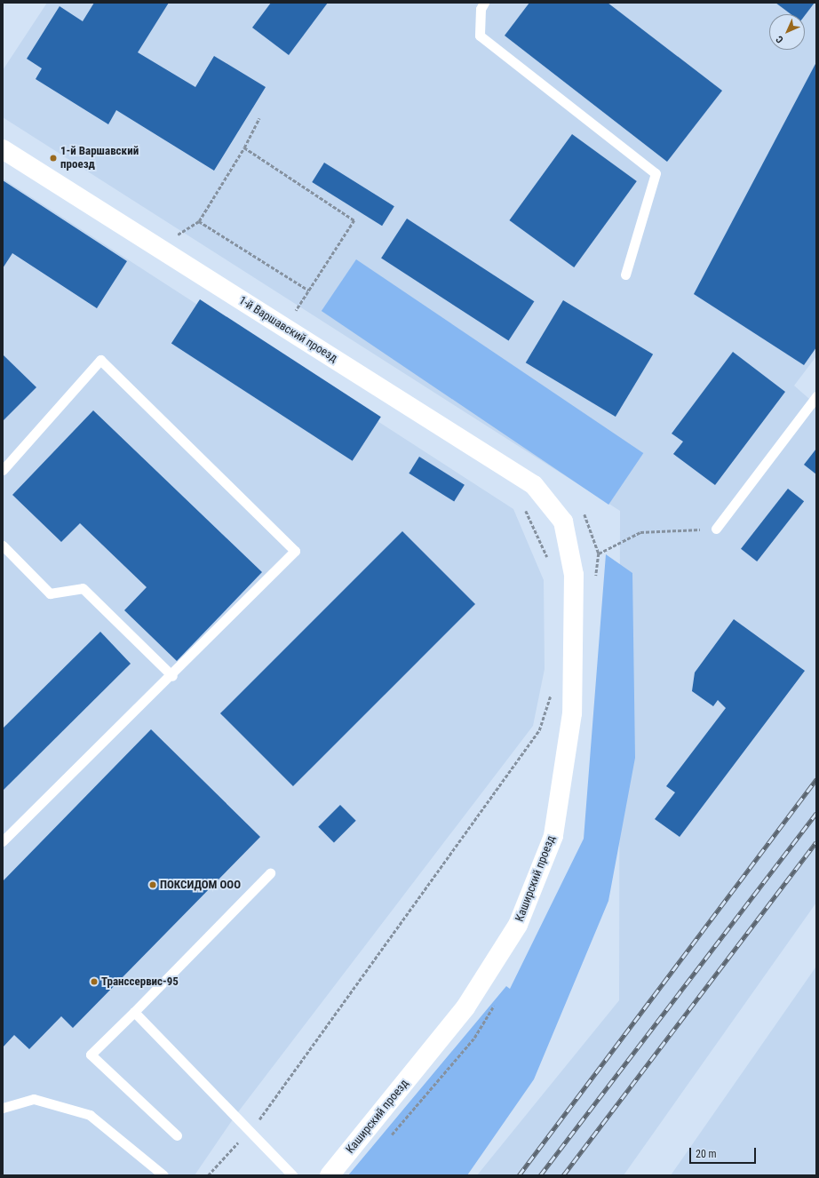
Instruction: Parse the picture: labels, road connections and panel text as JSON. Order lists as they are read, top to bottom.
{
  "streets": {
    "street": ["1-й Варшавский проезд", "Каширский проезд"]
  },
  "crossings": [
    ["1-й Варшавский проезд", "Каширский проезд"]
  ],
  "places": ["1-й Варшавский проезд", "ПОКСИДОМ ООО", "Транссервис-95"],
  "scale_bar": "20 m",
  "north": "bottom left"
}
